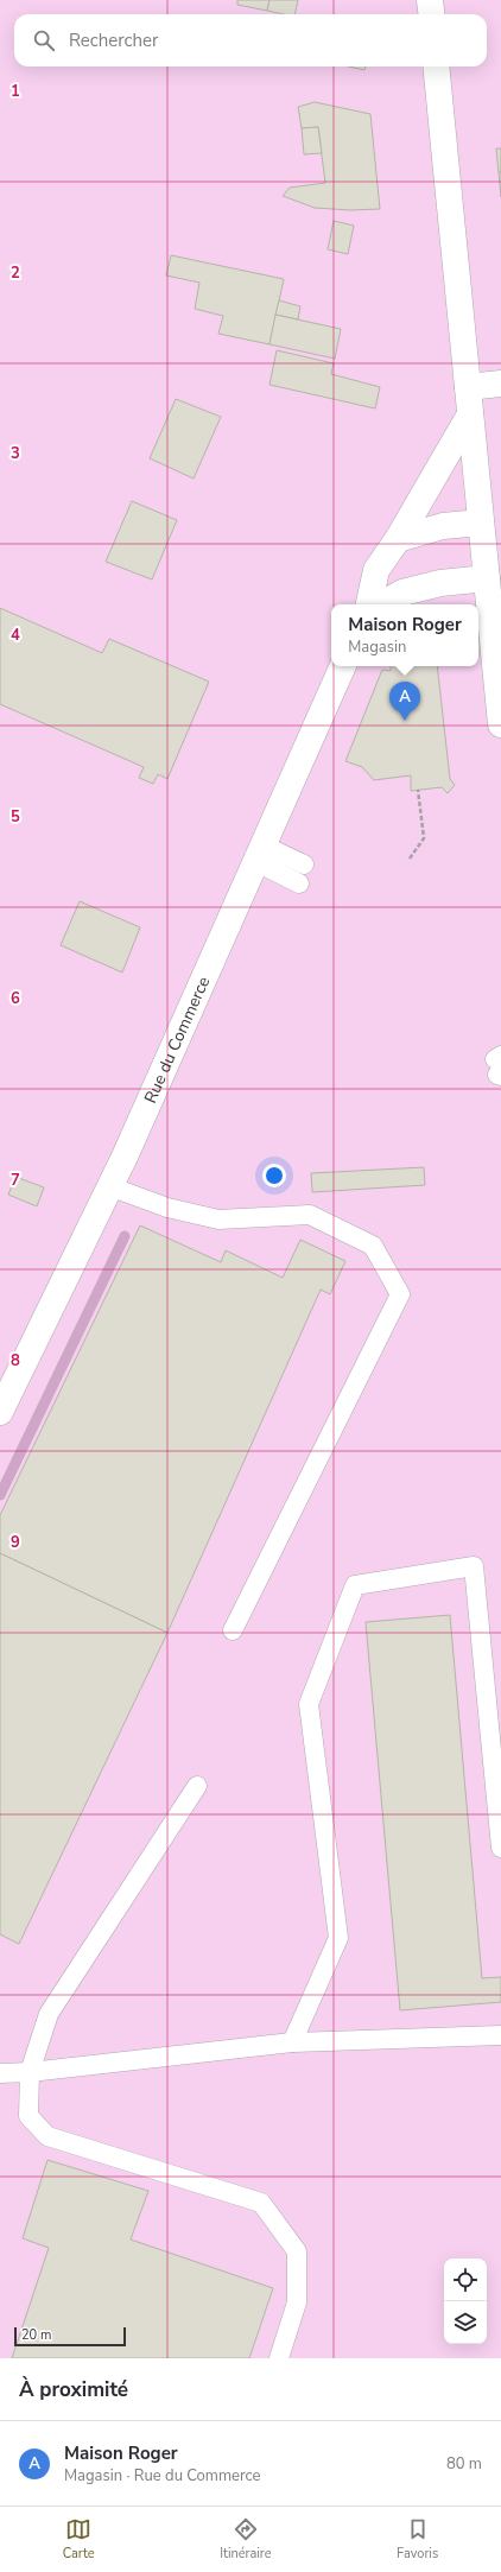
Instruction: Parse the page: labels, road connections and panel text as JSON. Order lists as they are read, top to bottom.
{
  "streets": {
    "street": ["Rue du Commerce"]
  },
  "scale_bar": "20 m",
  "page": {
    "search": "Rechercher",
    "popup": ["Maison Roger", "Magasin"],
    "pins": "A",
    "scale": "20 m",
    "heading": "À proximité",
    "list": [
      {
        "mark": "A",
        "name": "Maison Roger",
        "note": "Magasin · Rue du Commerce",
        "value": "80 m"
      }
    ],
    "nav": ["Carte", "Itinéraire", "Favoris"]
  },
  "grid": {
    "rows": [
      "1",
      "2",
      "3",
      "4",
      "5",
      "6",
      "7",
      "8",
      "9"
    ]
  }
}
